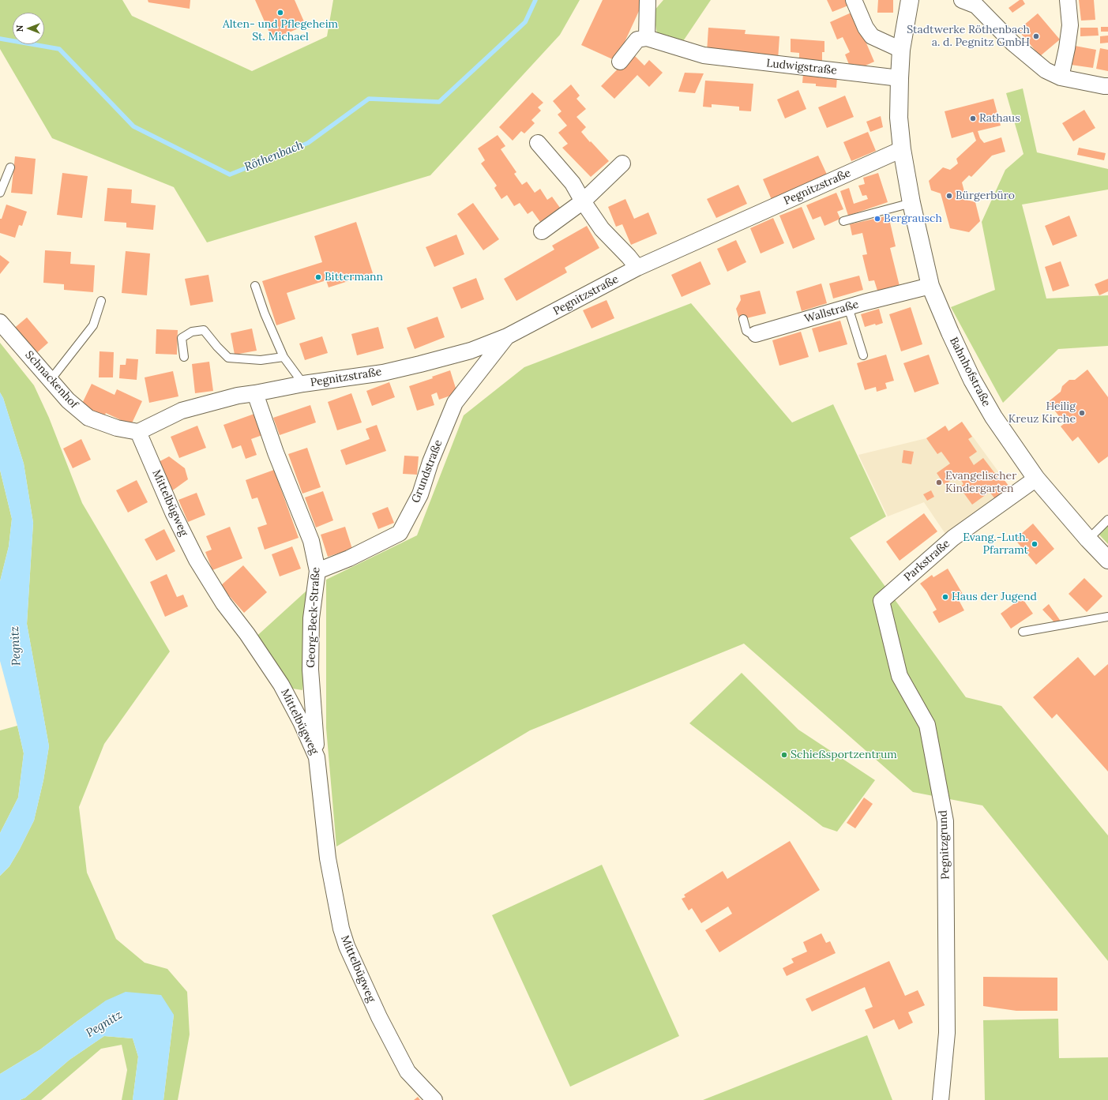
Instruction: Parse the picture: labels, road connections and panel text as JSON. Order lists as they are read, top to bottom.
{
  "streets": {
    "main road": ["Bahnhofstraße"],
    "street": [
      "Ludwigstraße",
      "Pegnitzstraße",
      "Wallstraße",
      "Schnackenhof",
      "Grundstraße",
      "Mittelbügweg",
      "Parkstraße",
      "Georg-Beck-Straße",
      "Pegnitzgrund"
    ]
  },
  "crossings": [
    ["Ludwigstraße", "Bahnhofstraße"],
    ["Pegnitzstraße", "Bahnhofstraße"],
    ["Pegnitzstraße", "Grundstraße"],
    ["Pegnitzstraße", "Georg-Beck-Straße"],
    ["Wallstraße", "Bahnhofstraße"],
    ["Bahnhofstraße", "Parkstraße"],
    ["Schnackenhof", "Mittelbügweg"],
    ["Grundstraße", "Georg-Beck-Straße"],
    ["Mittelbügweg", "Georg-Beck-Straße"],
    ["Parkstraße", "Pegnitzgrund"]
  ],
  "water": ["Röthenbach", "Pegnitz"],
  "places": [
    "Alten- und Pflegeheim St. Michael",
    "Stadtwerke Röthenbach a. d. Pegnitz GmbH",
    "Rathaus",
    "Bürgerbüro",
    "Bergrausch",
    "Bittermann",
    "Heilig Kreuz Kirche",
    "Evangelischer Kindergarten",
    "Evang.-Luth. Pfarramt",
    "Haus der Jugend",
    "Schießsportzentrum"
  ],
  "north": "left"
}
